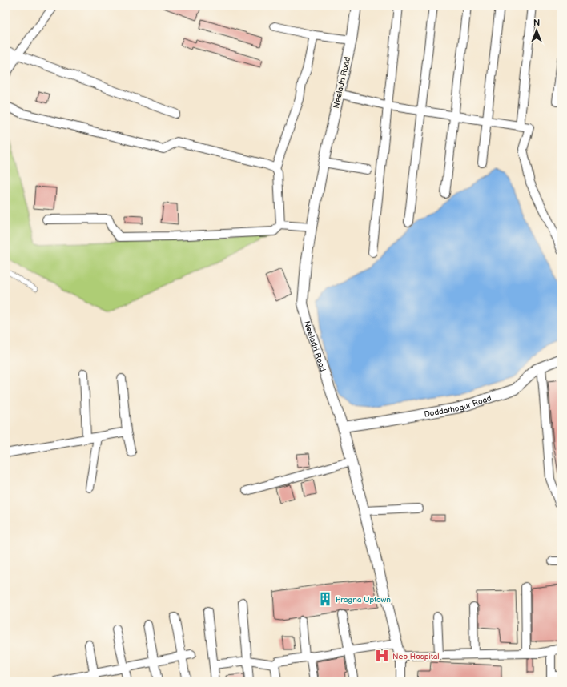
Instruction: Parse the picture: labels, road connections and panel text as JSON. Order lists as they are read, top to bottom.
{
  "streets": {
    "street": ["Neeladri Road", "Doddathogur Road"]
  },
  "crossings": [
    ["Neeladri Road", "Doddathogur Road"]
  ],
  "places": {
    "building": ["Pragna Uptown"],
    "hospital": ["Neo Hospital"]
  },
  "north": "top"
}
